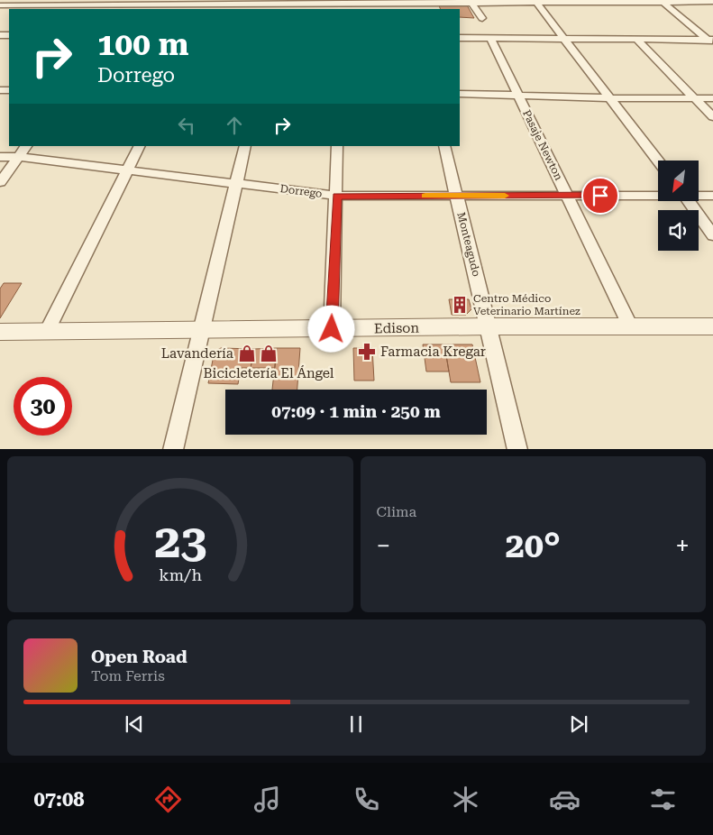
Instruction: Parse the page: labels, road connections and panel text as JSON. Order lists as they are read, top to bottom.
{
  "streets": {
    "street": [
      "Pasaje Newton",
      "Dorrego",
      "Monteagudo",
      "Edison"
    ]
  },
  "crossings": [
    ["Pasaje Newton", "Dorrego"],
    ["Pasaje Newton", "Edison"],
    ["Dorrego", "Monteagudo"],
    ["Monteagudo", "Edison"]
  ],
  "places": {
    "building": ["Centro Médico Veterinario Martínez"],
    "pharmacy": ["Farmacia Kregar"],
    "shop": ["Lavandería", "Bicicletería El Ángel"]
  },
  "north": "bottom left",
  "page": {
    "turn": ["100 m", "Dorrego"],
    "limit": "30",
    "trip": "07:09 · 1 min · 250 m",
    "tile": "Clima",
    "heat": ["−", "20°", "+"],
    "song": ["Open Road", "Tom Ferris"],
    "tabs": "07:08",
    "gauge": ["23", "km/h"]
  }
}
